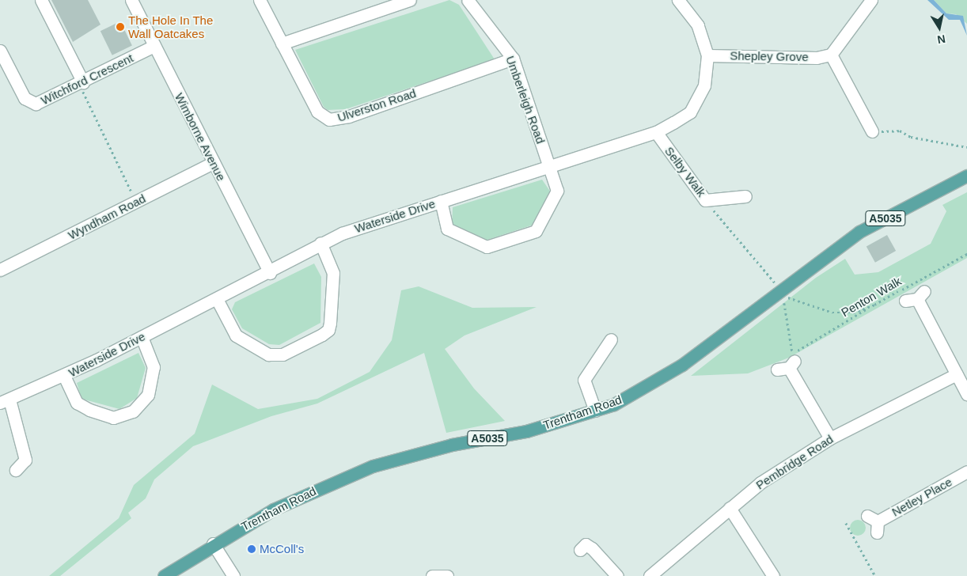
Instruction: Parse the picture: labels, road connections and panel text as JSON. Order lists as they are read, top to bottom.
{
  "streets": {
    "main road": ["A5035", "Trentham Road"],
    "street": [
      "Shepley Grove",
      "Witchford Crescent",
      "Umberleigh Road",
      "Ulverston Road",
      "Wimborne Avenue",
      "Selby Walk",
      "Waterside Drive",
      "Wyndham Road",
      "Pembridge Road",
      "Netley Place"
    ],
    "path": ["Penton Walk"]
  },
  "crossings": [
    ["Shepley Grove", "Waterside Drive"],
    ["Witchford Crescent", "Wimborne Avenue"],
    ["Umberleigh Road", "Ulverston Road"],
    ["Umberleigh Road", "Waterside Drive"],
    ["Wimborne Avenue", "Waterside Drive"],
    ["Wimborne Avenue", "Wyndham Road"],
    ["Selby Walk", "Waterside Drive"]
  ],
  "places": ["The Hole In The Wall Oatcakes", "McColl's"],
  "north": "bottom"
}
